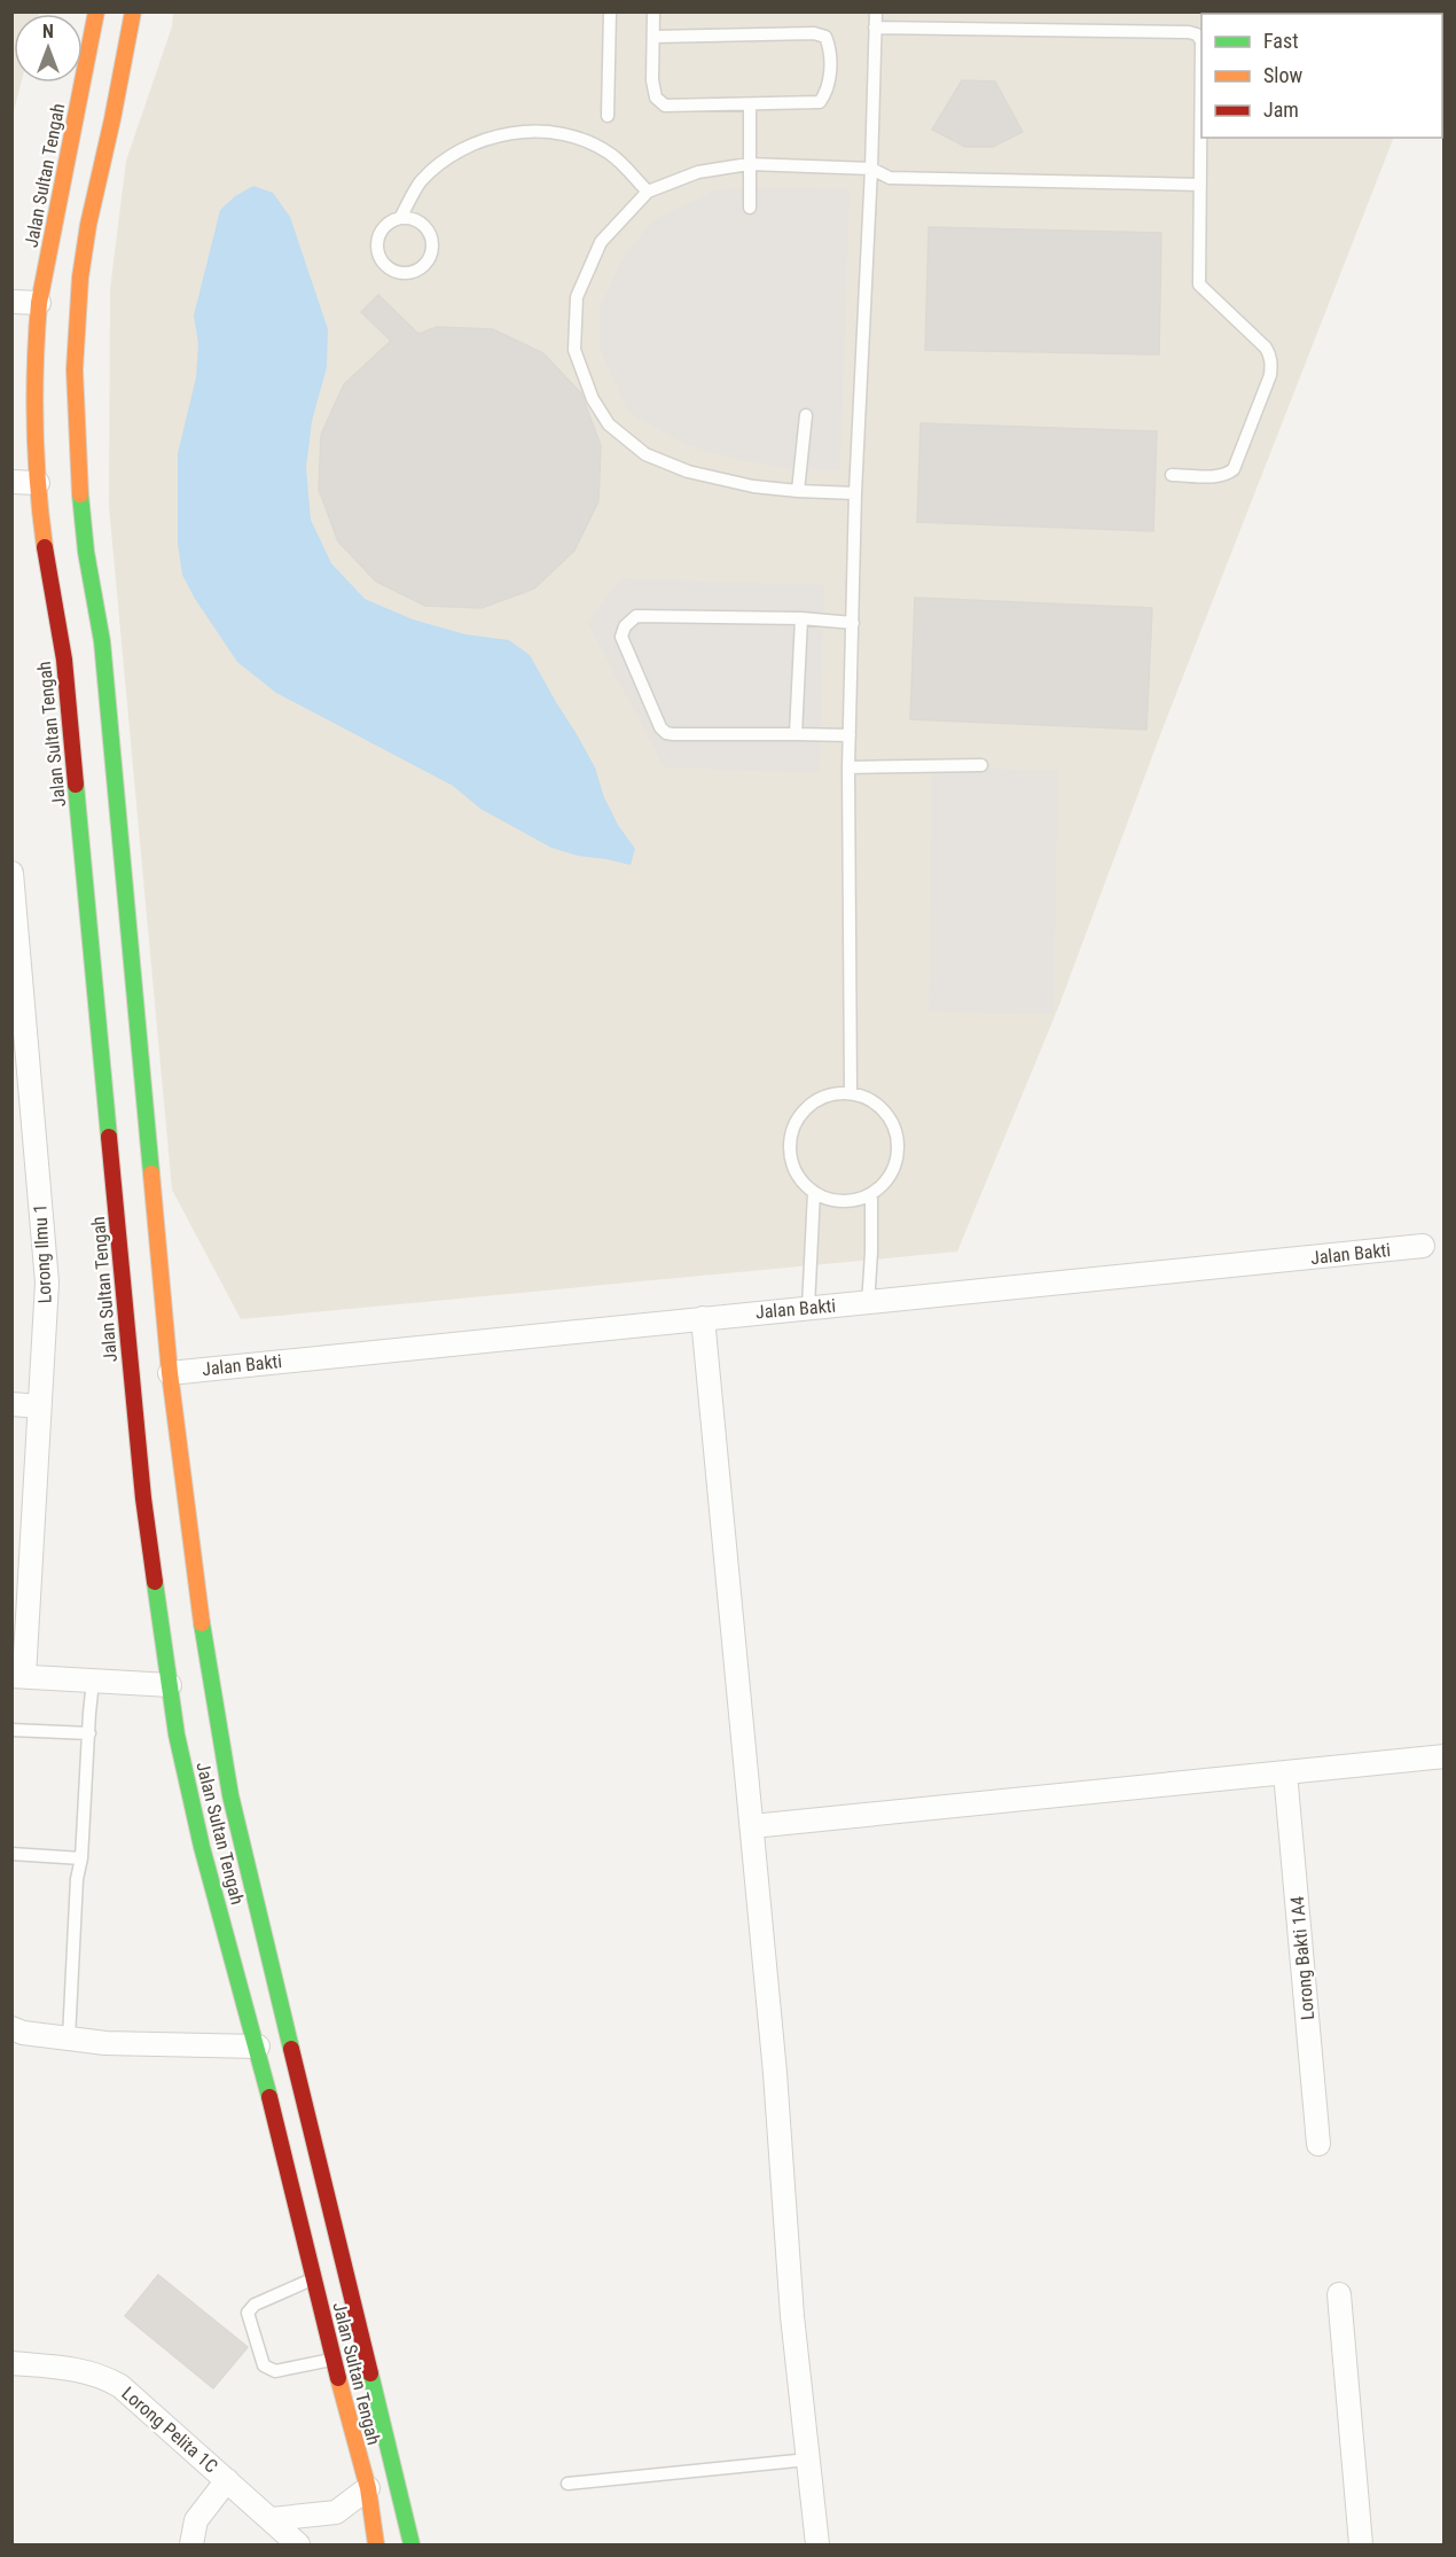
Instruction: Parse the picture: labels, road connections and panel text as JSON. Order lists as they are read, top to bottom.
{
  "streets": {
    "main road": ["Jalan Sultan Tengah"],
    "street": [
      "Lorong Ilmu 1",
      "Jalan Bakti",
      "Lorong Bakti 1A4",
      "Lorong Pelita 1C"
    ]
  },
  "crossings": [
    ["Jalan Sultan Tengah", "Jalan Bakti"]
  ],
  "legend": ["Fast", "Slow", "Jam"],
  "north": "top"
}
